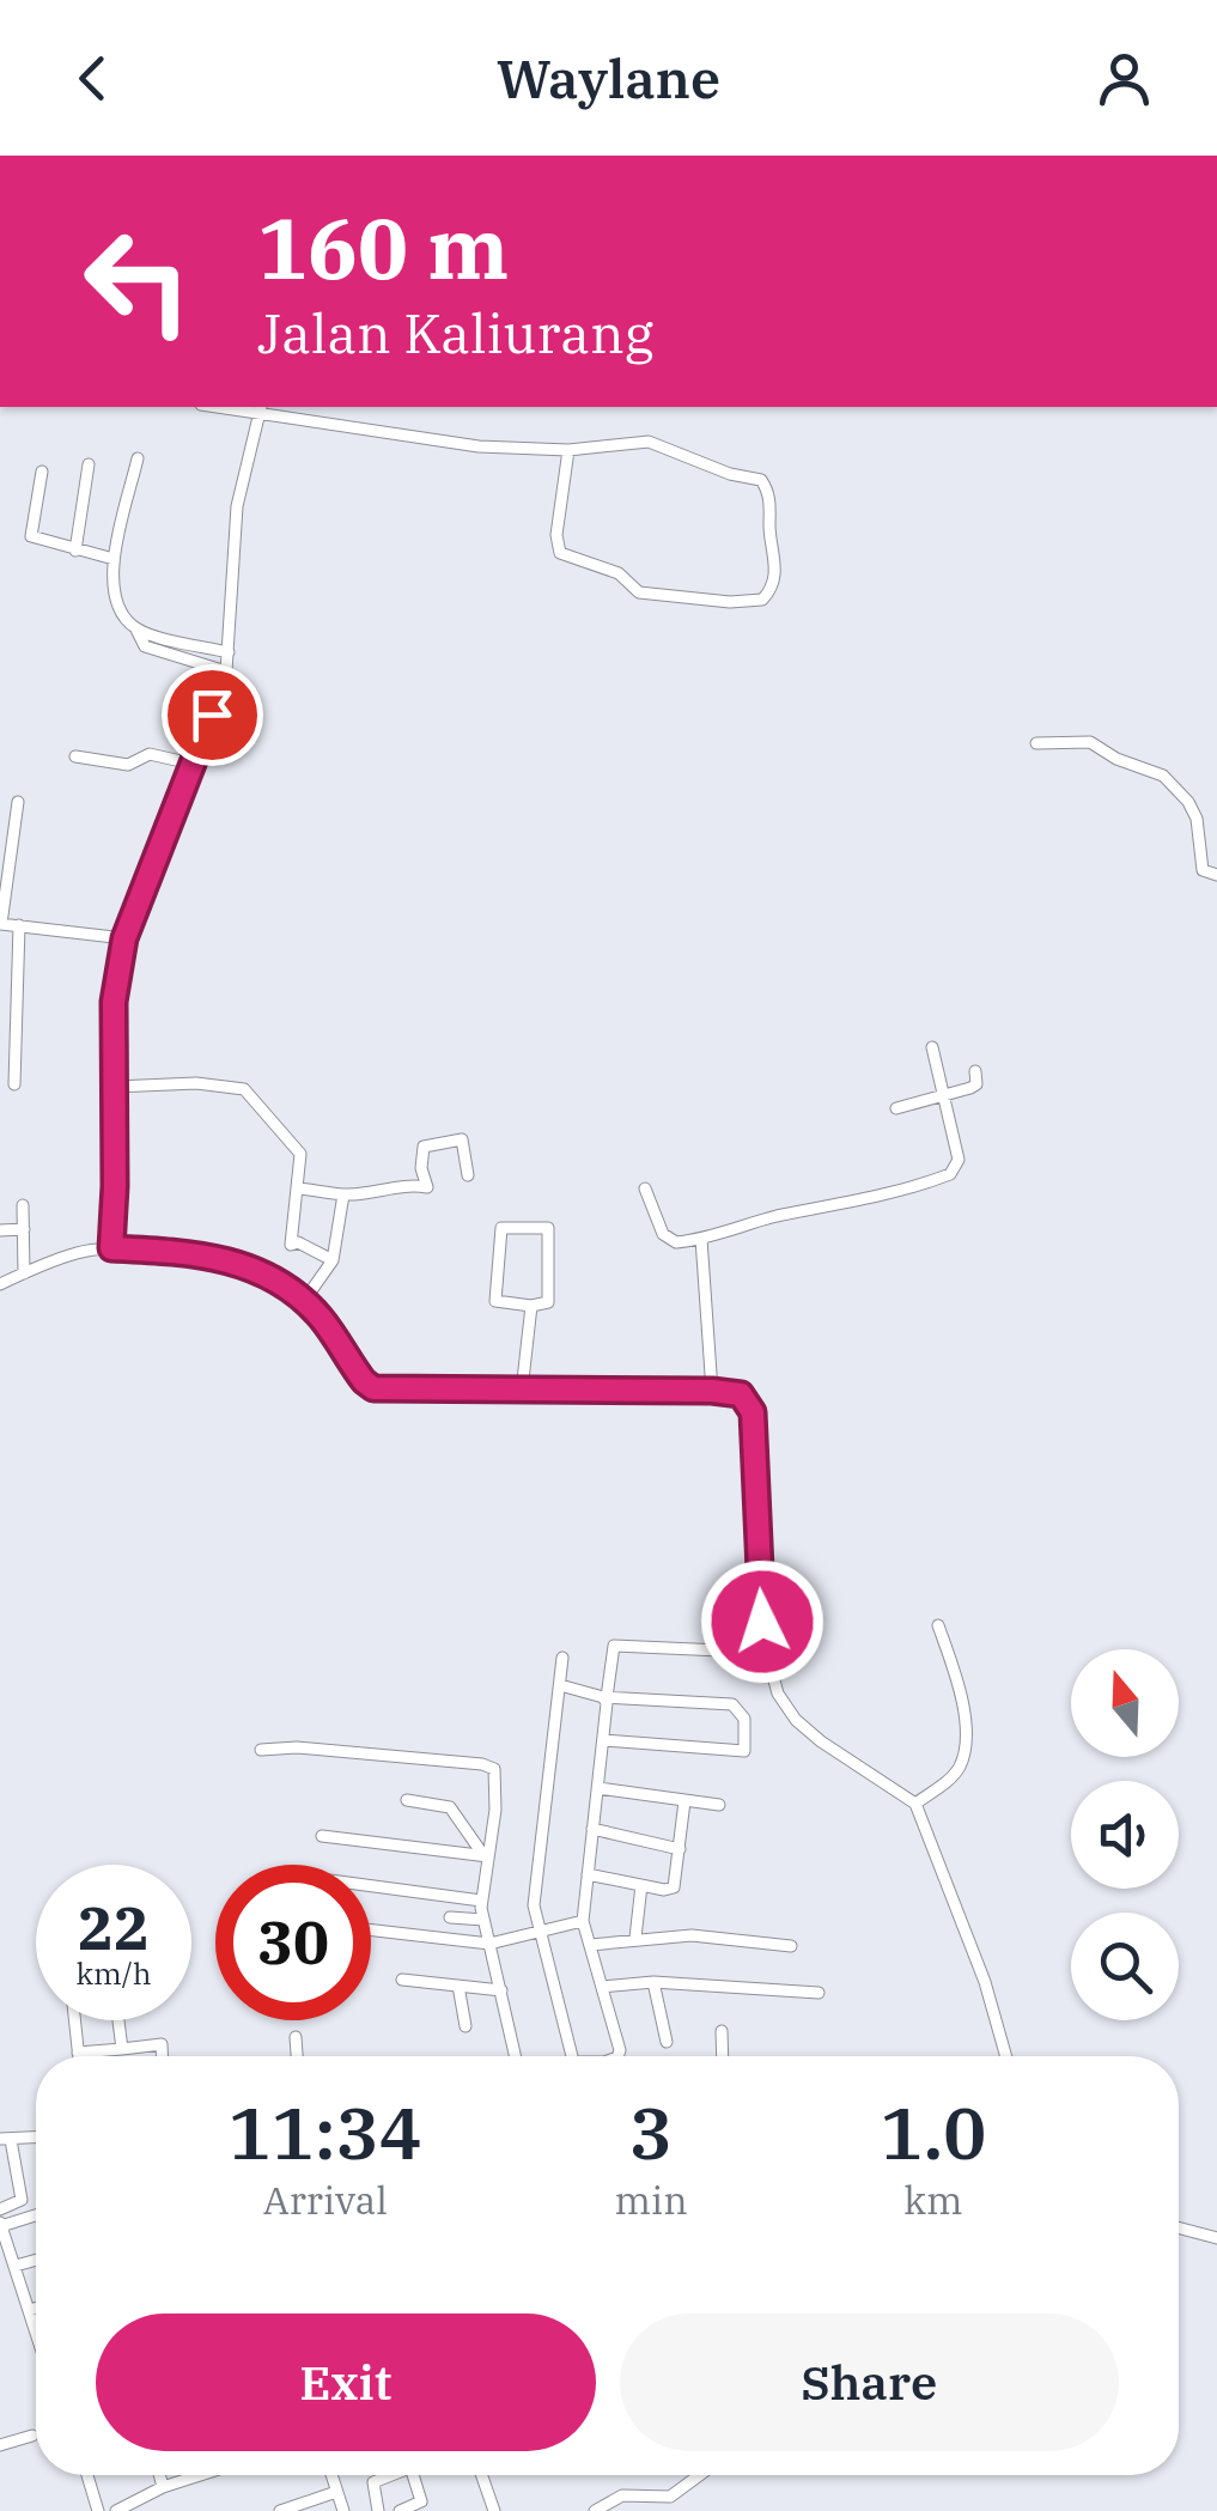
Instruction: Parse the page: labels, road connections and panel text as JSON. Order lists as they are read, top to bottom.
{
  "north": "top",
  "page": {
    "header": "Waylane",
    "turn": ["160 m", "Jalan Kaliurang"],
    "speed": "22 km/h",
    "limit": "30",
    "eta": [
      "11:34",
      "Arrival",
      "3",
      "min",
      "1.0",
      "km"
    ],
    "buttons": ["Exit", "Share"]
  }
}
